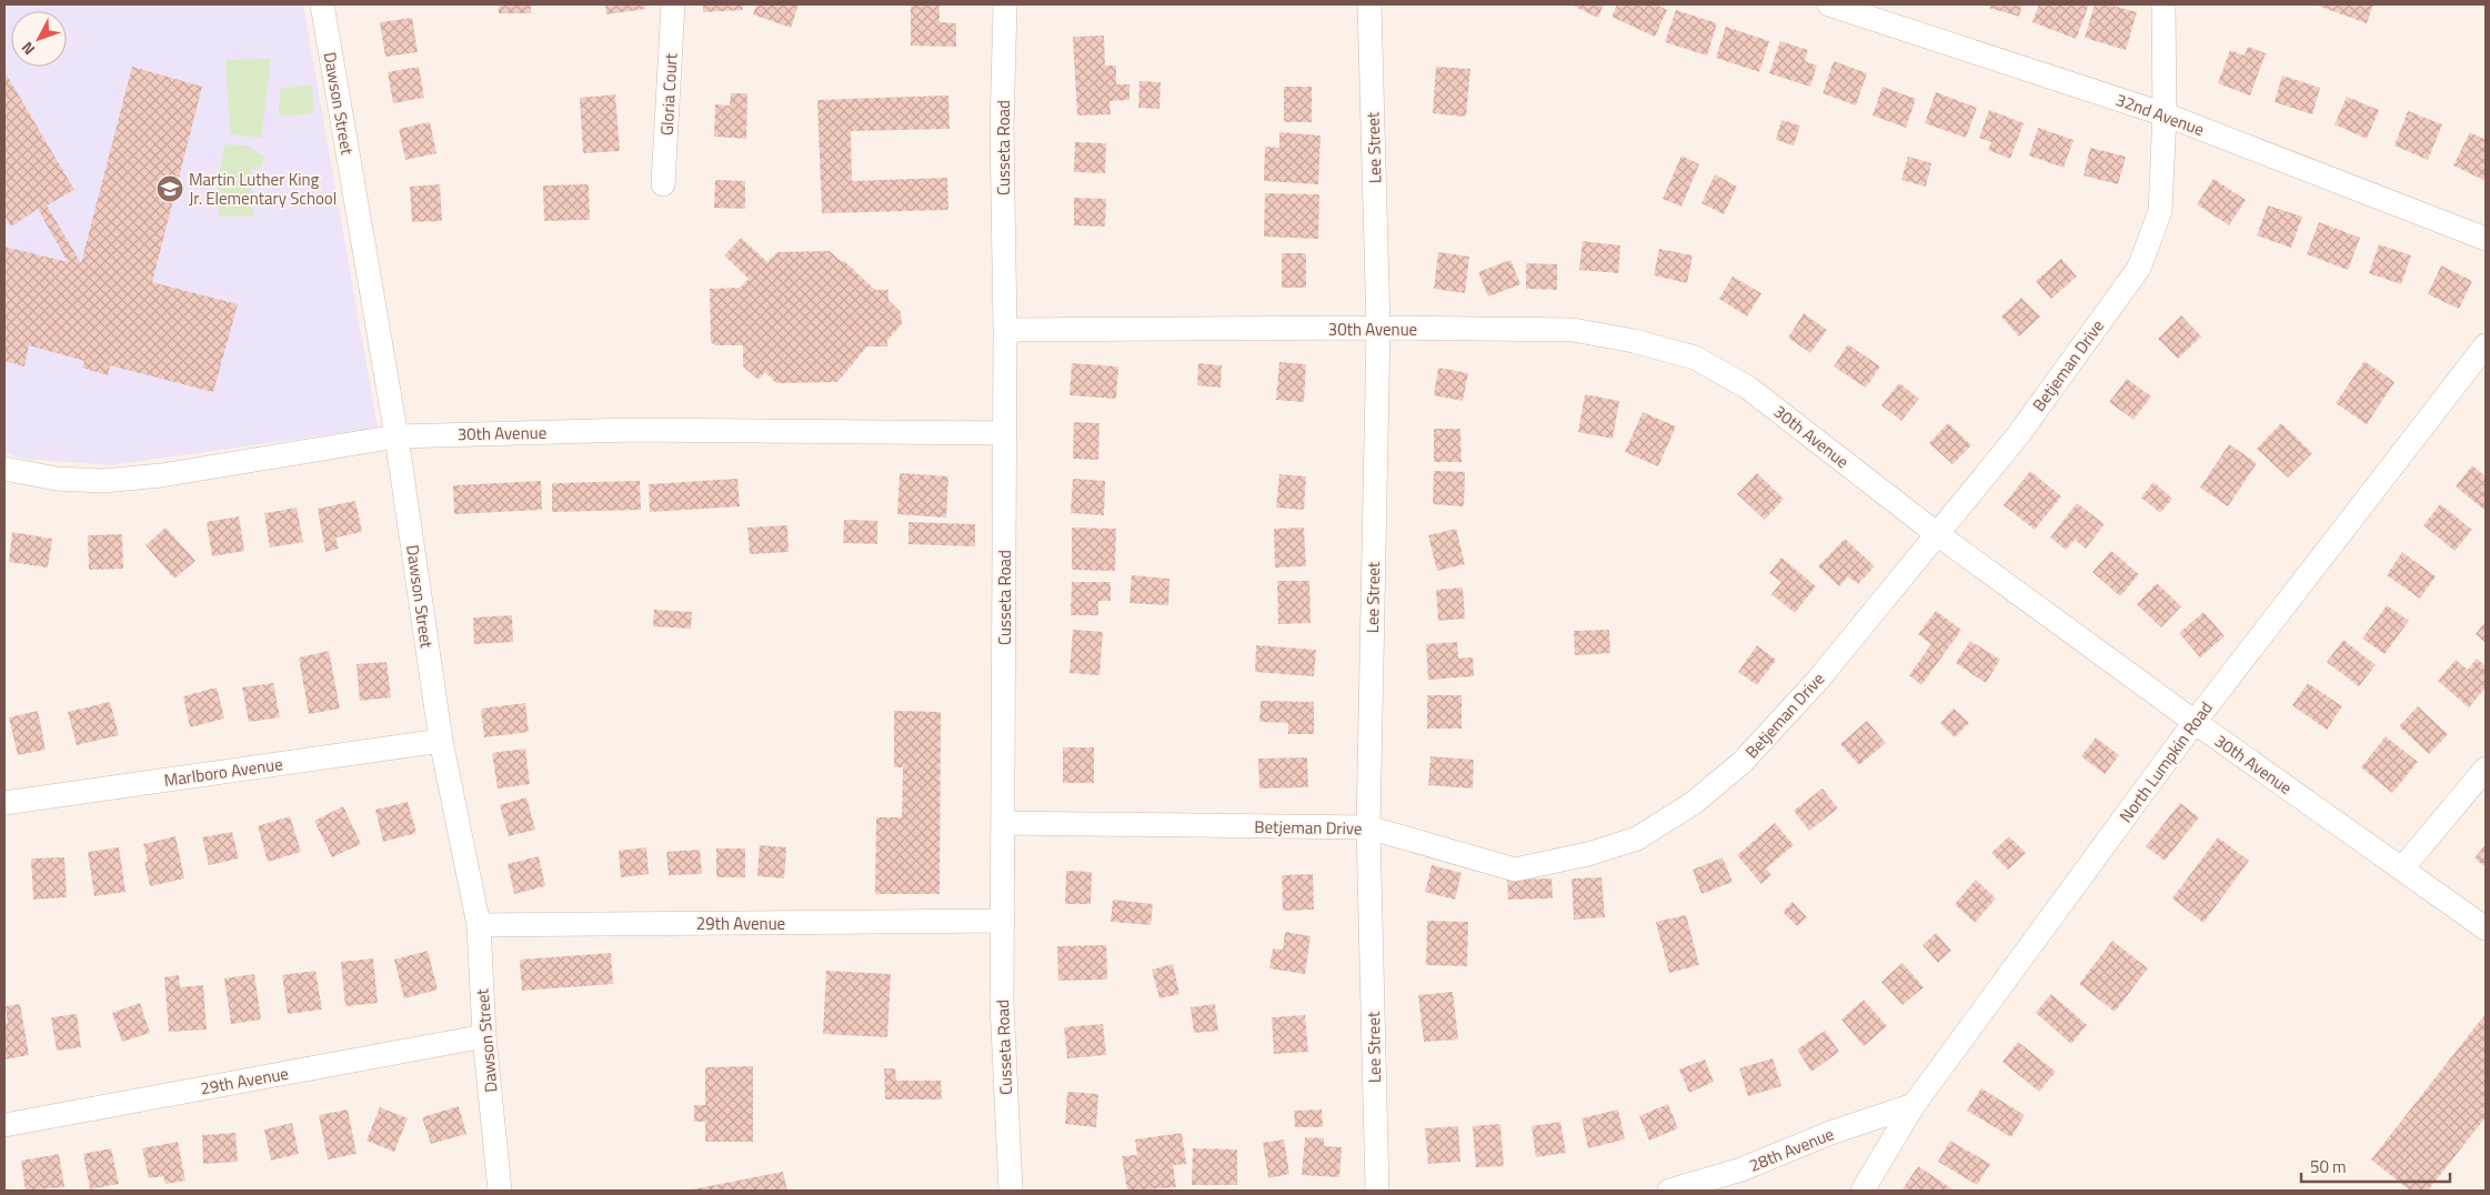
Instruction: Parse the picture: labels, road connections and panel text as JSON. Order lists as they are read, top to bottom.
{
  "streets": {
    "street": [
      "Gloria Court",
      "Dawson Street",
      "32nd Avenue",
      "Cusseta Road",
      "Lee Street",
      "30th Avenue",
      "Betjeman Drive",
      "North Lumpkin Road",
      "Marlboro Avenue",
      "29th Avenue",
      "28th Avenue"
    ]
  },
  "crossings": [
    ["Dawson Street", "30th Avenue"],
    ["Dawson Street", "Marlboro Avenue"],
    ["Dawson Street", "29th Avenue"],
    ["32nd Avenue", "Betjeman Drive"],
    ["Cusseta Road", "30th Avenue"],
    ["Cusseta Road", "Betjeman Drive"],
    ["Cusseta Road", "29th Avenue"],
    ["Lee Street", "30th Avenue"],
    ["Lee Street", "Betjeman Drive"],
    ["30th Avenue", "Betjeman Drive"],
    ["30th Avenue", "North Lumpkin Road"],
    ["North Lumpkin Road", "28th Avenue"]
  ],
  "places": {
    "school or university": ["Martin Luther King Jr. Elementary School"]
  },
  "scale_bar": "50 m",
  "north": "bottom left"
}
